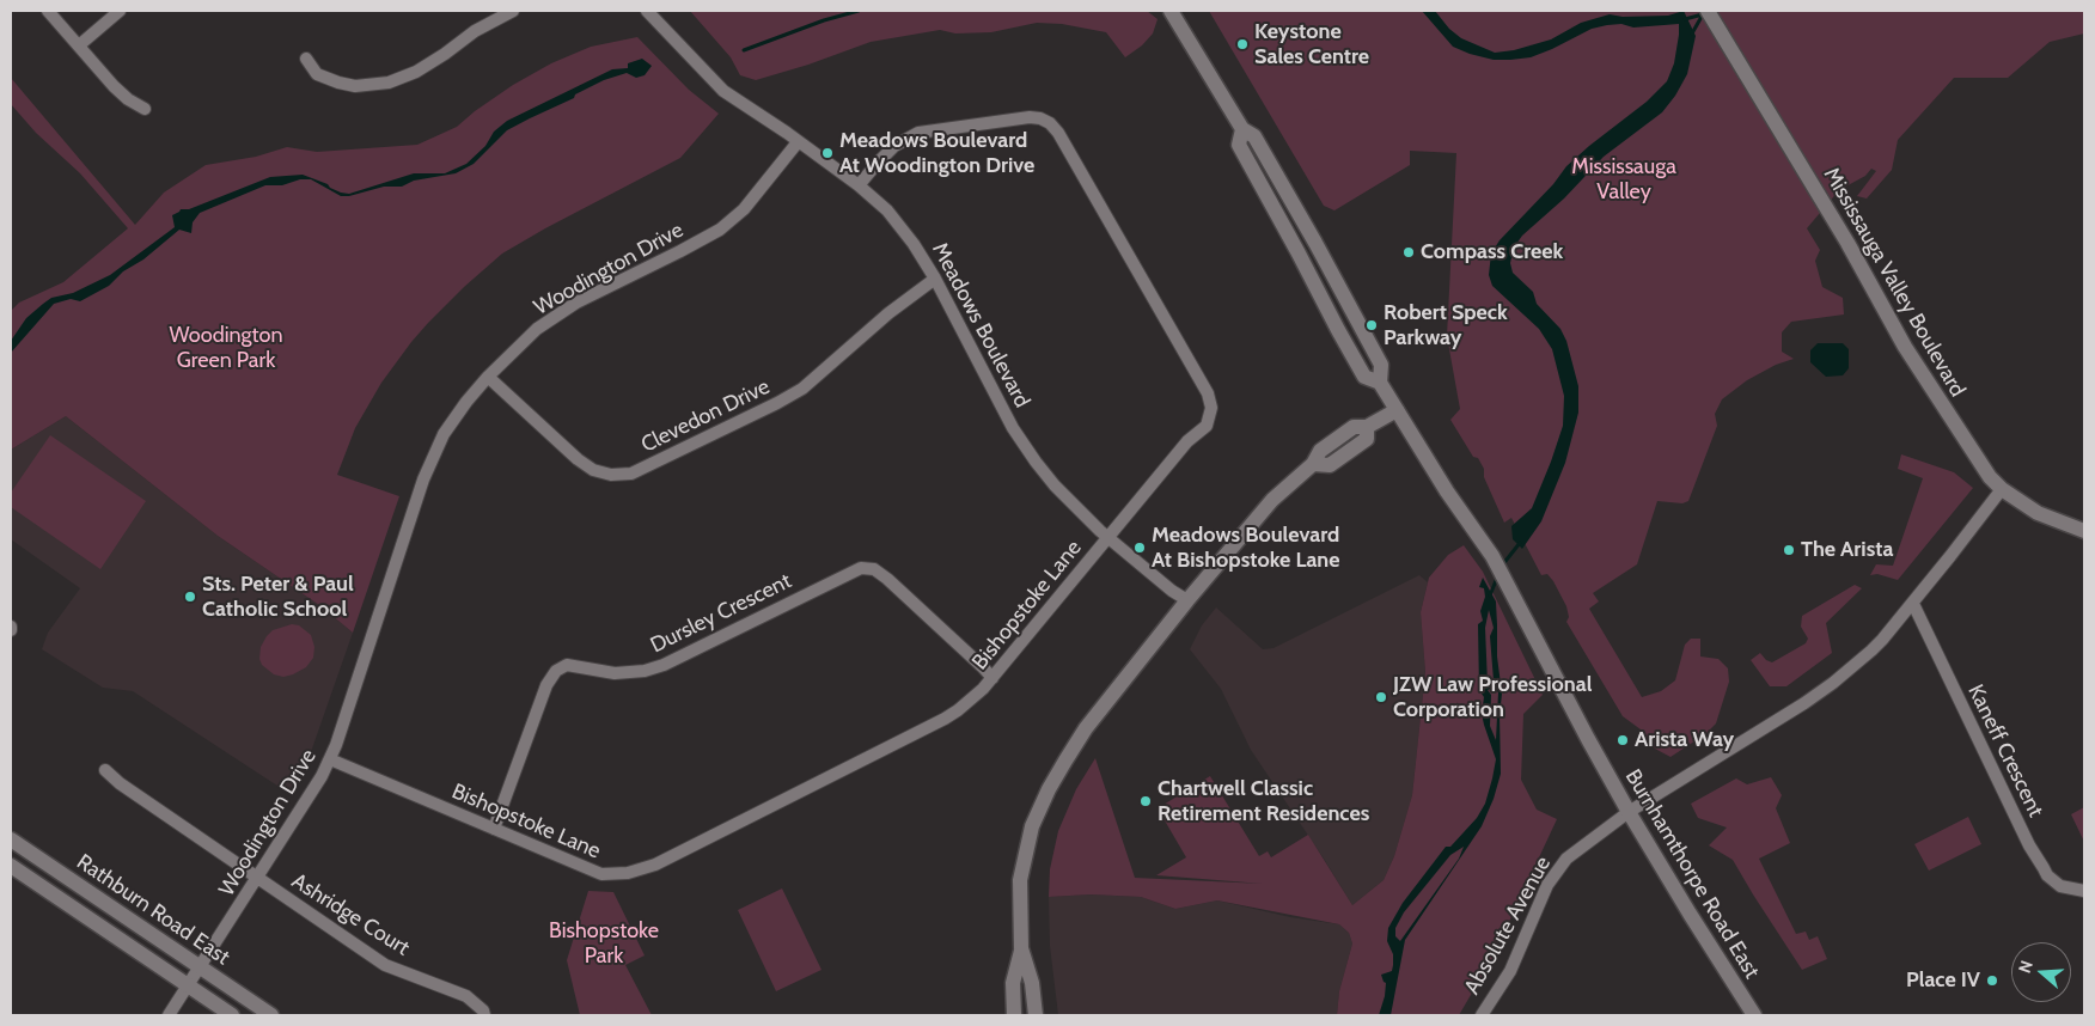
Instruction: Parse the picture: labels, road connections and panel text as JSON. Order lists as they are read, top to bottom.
{
  "streets": {
    "street": [
      "Woodington Drive",
      "Mississauga Valley Boulevard",
      "Meadows Boulevard",
      "Clevedon Drive",
      "Bishopstoke Lane",
      "Dursley Crescent",
      "Kaneff Crescent",
      "Burnhamthorpe Road East",
      "Rathburn Road East",
      "Ashridge Court",
      "Absolute Avenue"
    ]
  },
  "crossings": [
    ["Woodington Drive", "Meadows Boulevard"],
    ["Woodington Drive", "Clevedon Drive"],
    ["Woodington Drive", "Bishopstoke Lane"],
    ["Woodington Drive", "Rathburn Road East"],
    ["Woodington Drive", "Ashridge Court"],
    ["Meadows Boulevard", "Clevedon Drive"],
    ["Meadows Boulevard", "Bishopstoke Lane"],
    ["Bishopstoke Lane", "Dursley Crescent"],
    ["Burnhamthorpe Road East", "Absolute Avenue"]
  ],
  "parks": ["Mississauga Valley", "Woodington Green Park", "Bishopstoke Park"],
  "places": [
    "Keystone Sales Centre",
    "Meadows Boulevard At Woodington Drive",
    "Compass Creek",
    "Robert Speck Parkway",
    "Meadows Boulevard At Bishopstoke Lane",
    "The Arista",
    "Sts. Peter & Paul Catholic School",
    "JZW Law Professional Corporation",
    "Arista Way",
    "Chartwell Classic Retirement Residences",
    "Place IV"
  ],
  "north": "left"
}
